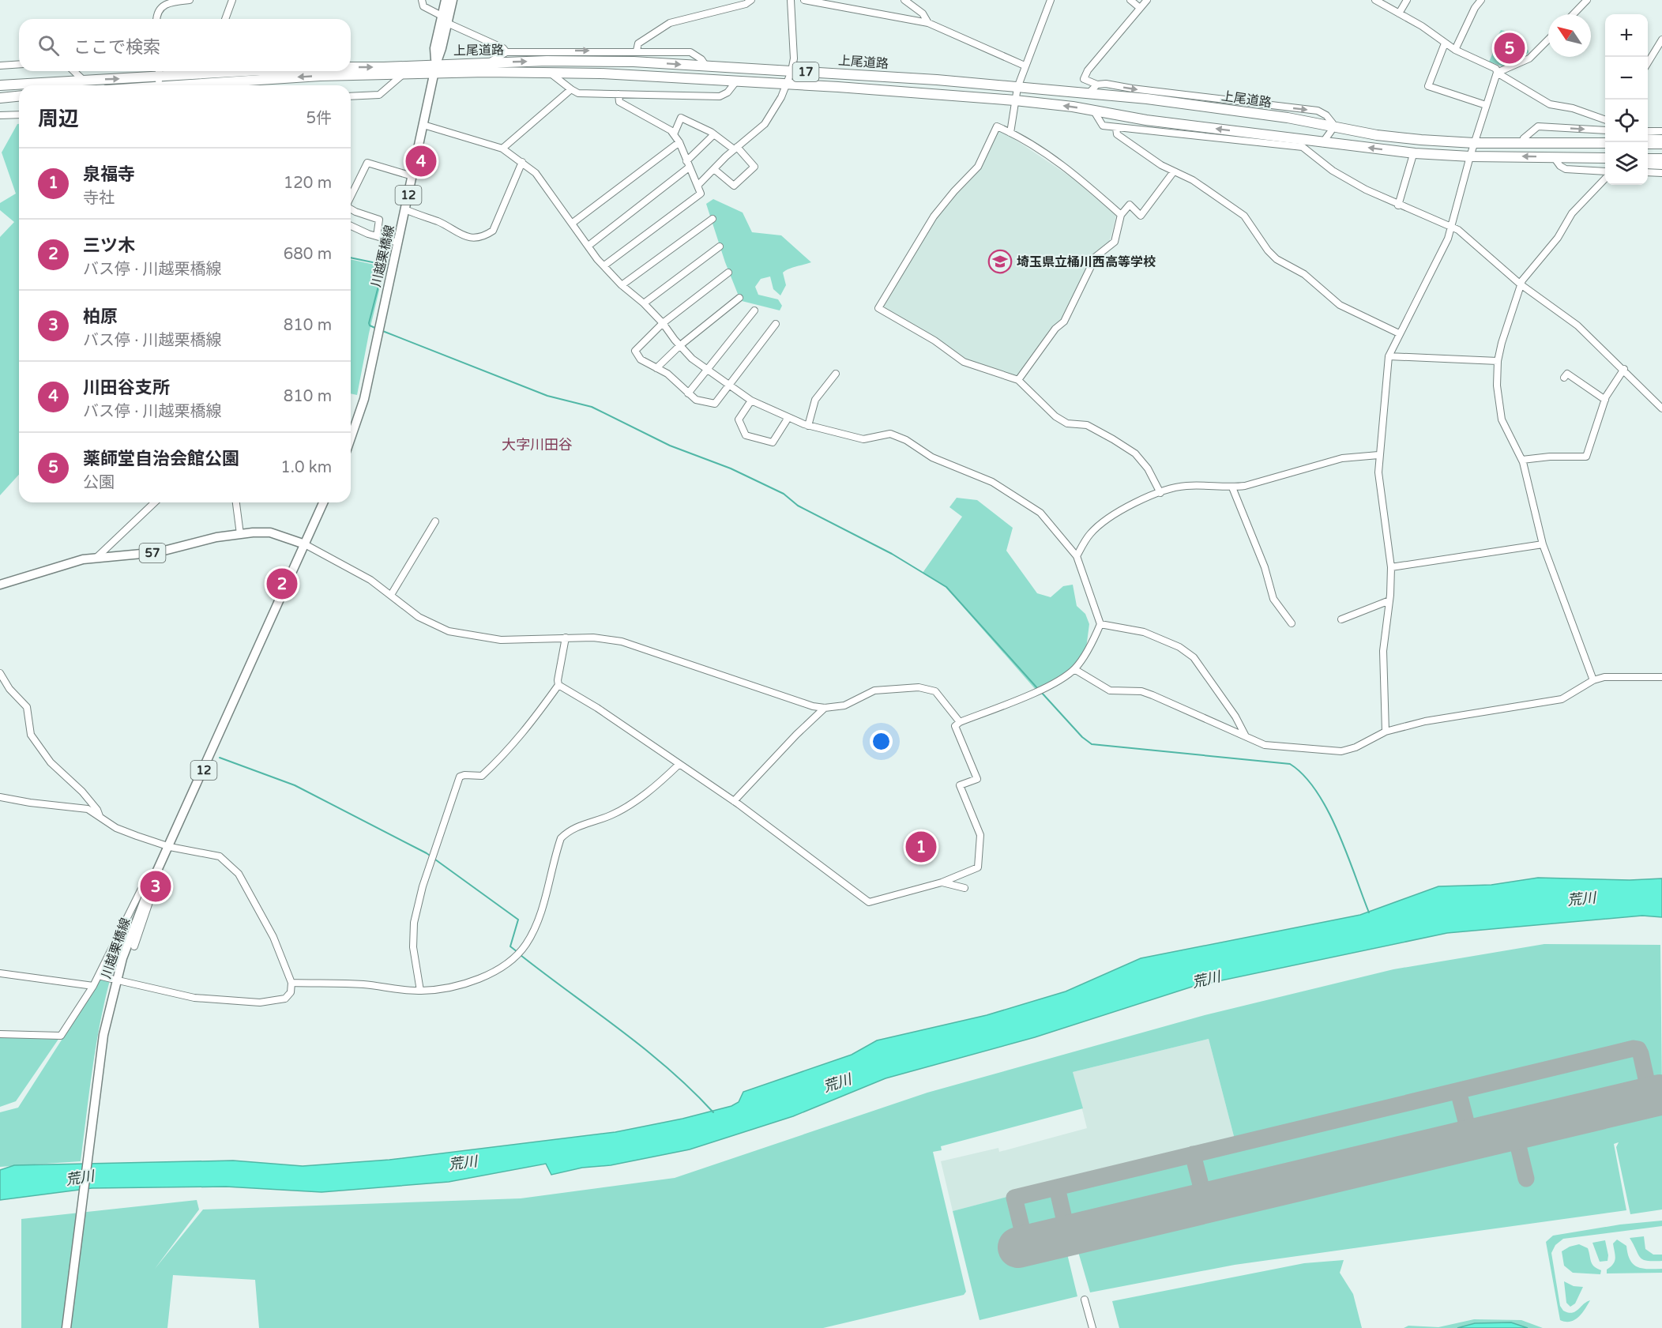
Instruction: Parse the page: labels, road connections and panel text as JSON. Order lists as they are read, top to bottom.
{
  "streets": {
    "highway": ["上尾道路", "17"],
    "main road": ["12", "川越栗橋線", "57"]
  },
  "crossings": [
    ["上尾道路", "川越栗橋線"],
    ["川越栗橋線", "57"]
  ],
  "districts": ["大字川田谷"],
  "water": ["荒川"],
  "places": {
    "school or university": ["埼玉県立桶川西高等学校"]
  },
  "north": "top left",
  "page": {
    "map_buttons": ["+", "−"],
    "search": "ここで検索",
    "pins": [
      "5",
      "4",
      "2",
      "1",
      "3"
    ],
    "heading": ["周辺", "5件"],
    "list": [
      {
        "mark": "1",
        "name": "泉福寺",
        "note": "寺社",
        "value": "120 m"
      },
      {
        "mark": "2",
        "name": "三ツ木",
        "note": "バス停 · 川越栗橋線",
        "value": "680 m"
      },
      {
        "mark": "3",
        "name": "柏原",
        "note": "バス停 · 川越栗橋線",
        "value": "810 m"
      },
      {
        "mark": "4",
        "name": "川田谷支所",
        "note": "バス停 · 川越栗橋線",
        "value": "810 m"
      },
      {
        "mark": "5",
        "name": "薬師堂自治会館公園",
        "note": "公園",
        "value": "1.0 km"
      }
    ]
  }
}
